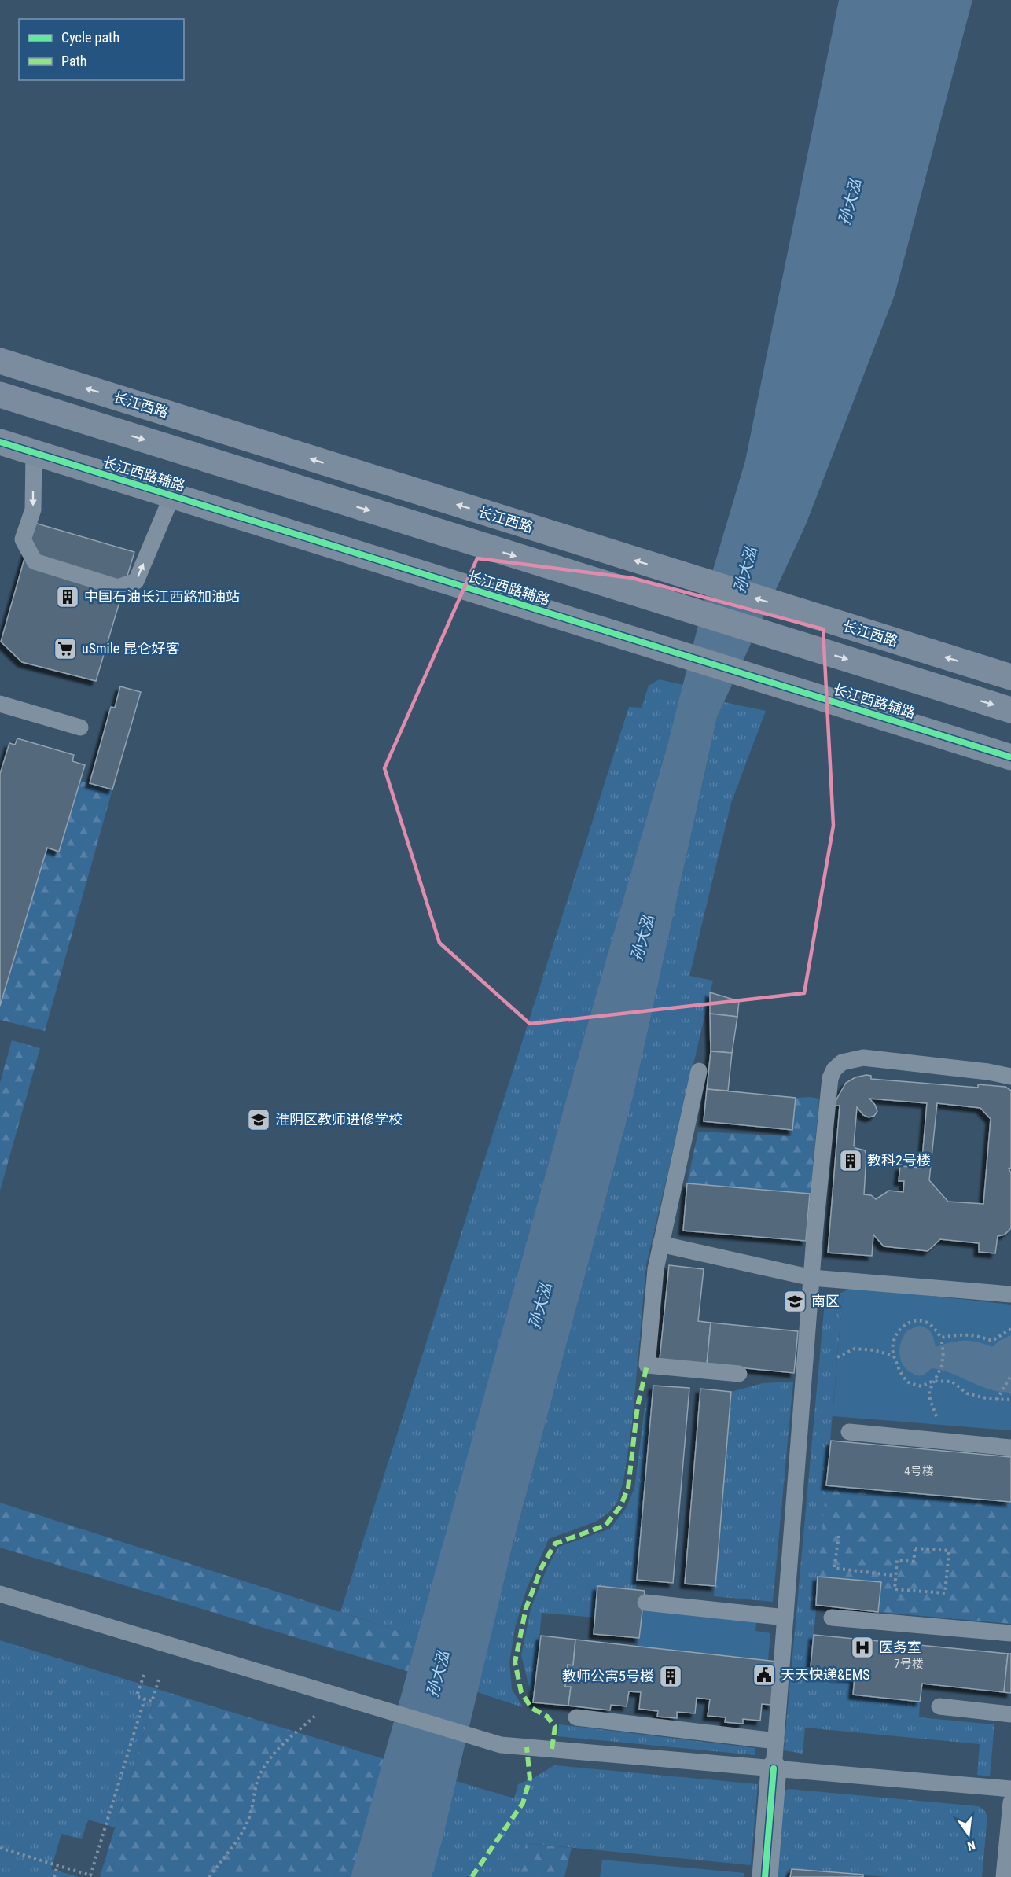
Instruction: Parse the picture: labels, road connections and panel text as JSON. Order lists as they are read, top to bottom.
{
  "streets": {
    "main road": ["长江西路", "长江西路辅路"]
  },
  "water": ["孙大泓"],
  "places": {
    "building": ["中国石油长江西路加油站", "教科2号楼", "教师公寓5号楼"],
    "supermarket": ["uSmile 昆仑好客"],
    "school or university": ["淮阴区教师进修学校", "南区"],
    "hospital": ["医务室"],
    "public building": ["天天快递&EMS"]
  },
  "house_numbers": ["4号楼", "7号楼"],
  "legend": ["Cycle path", "Path"],
  "north": "bottom"
}
